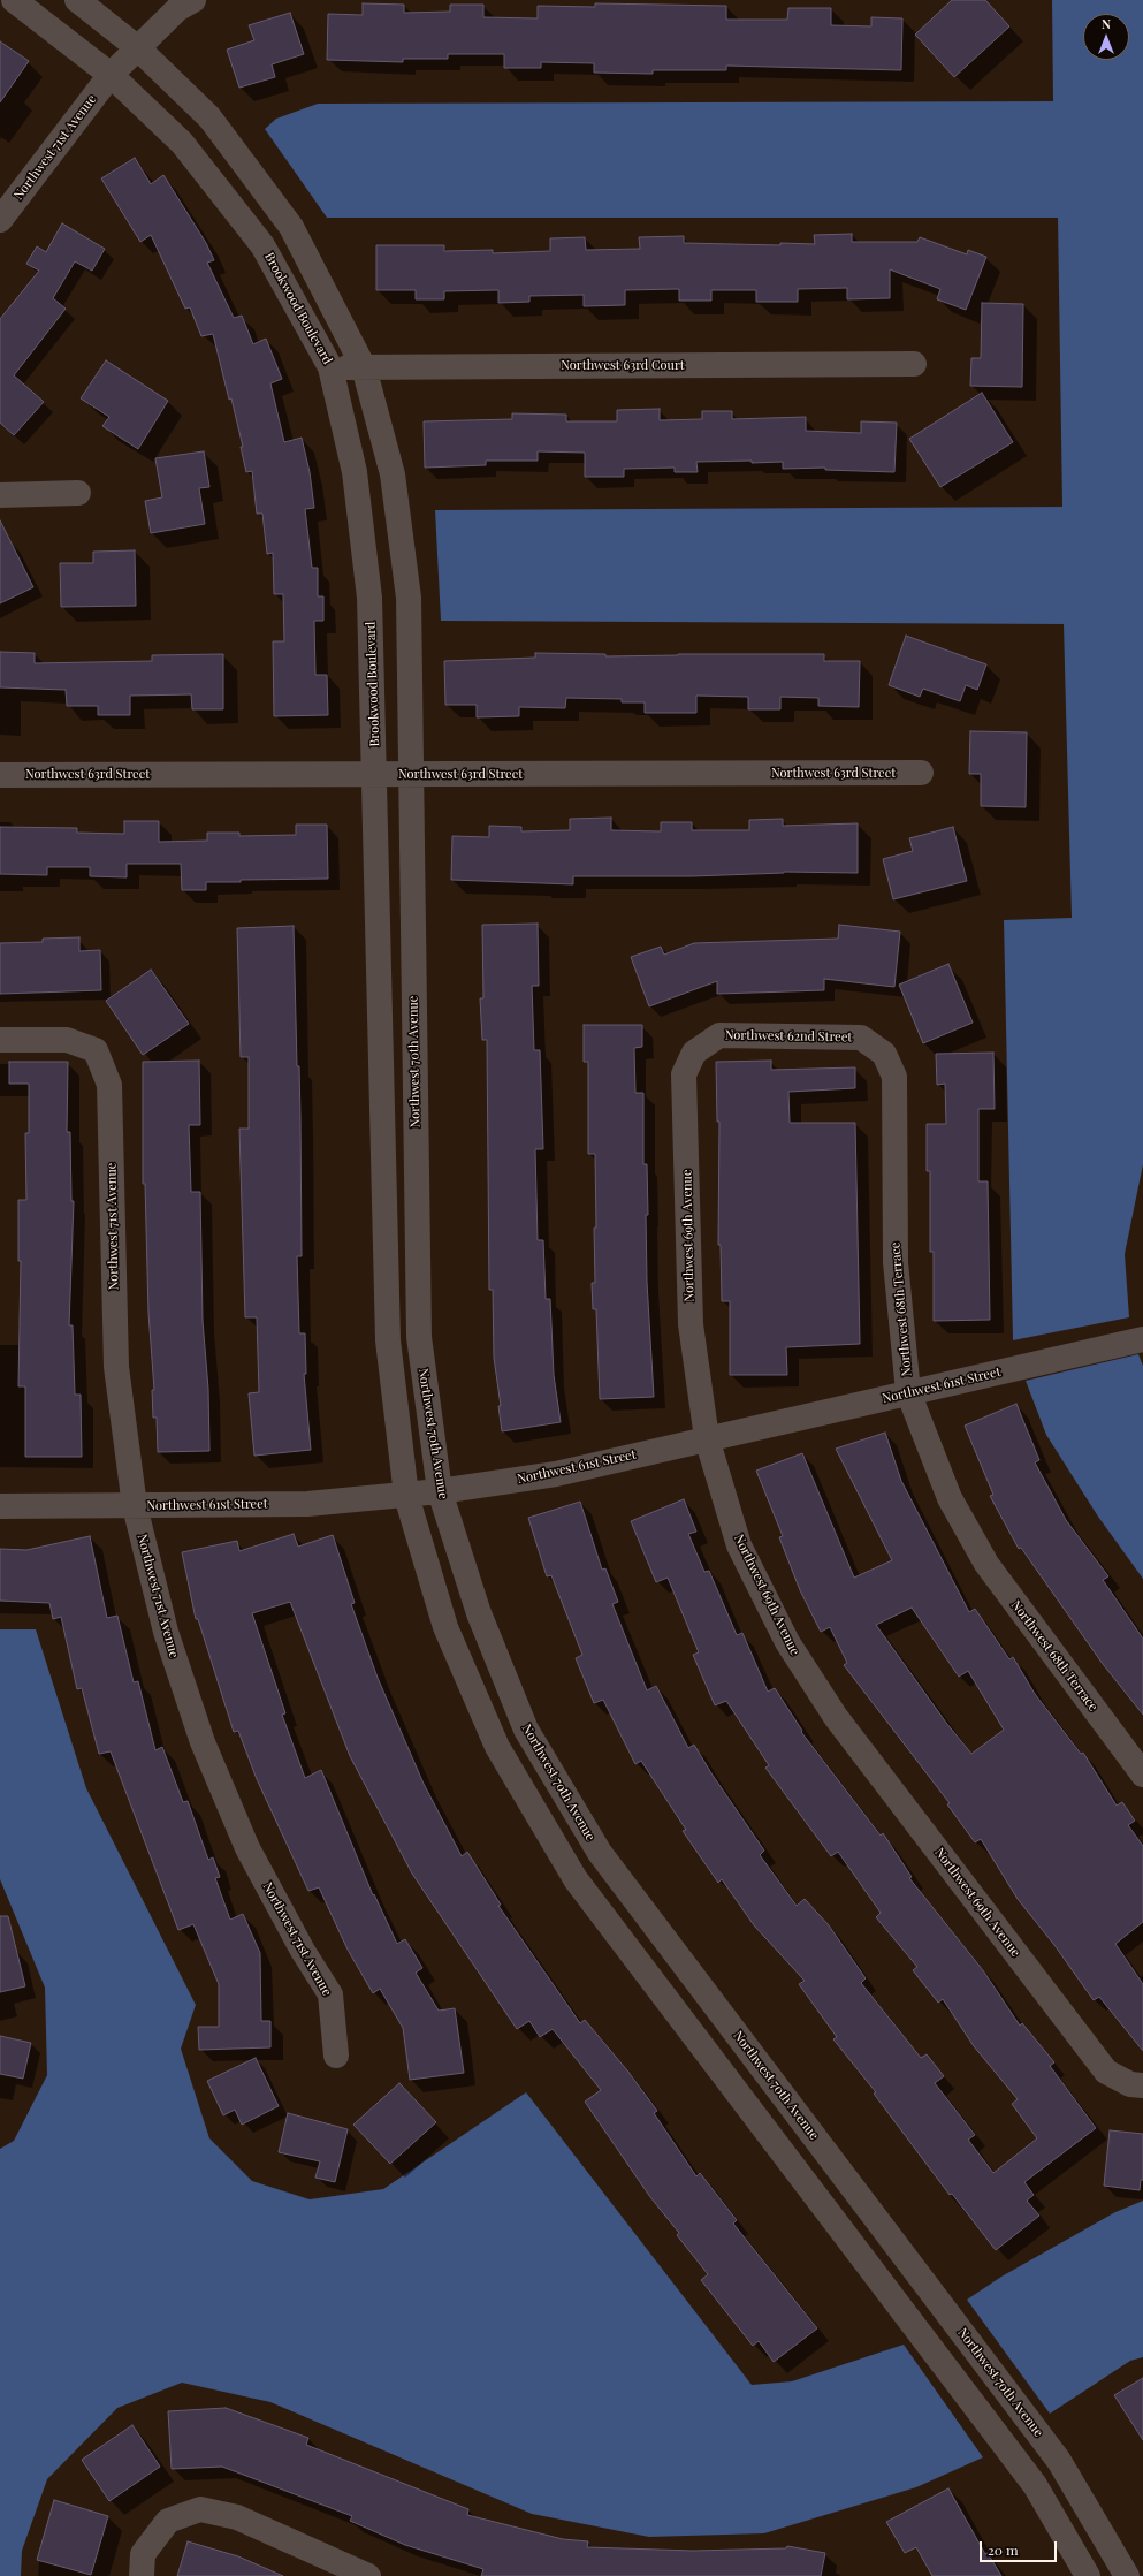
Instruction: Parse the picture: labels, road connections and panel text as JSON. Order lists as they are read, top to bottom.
{
  "streets": {
    "street": [
      "Northwest 71st Avenue",
      "Brookwood Boulevard",
      "Northwest 63rd Court",
      "Northwest 63rd Street",
      "Northwest 62nd Street",
      "Northwest 70th Avenue",
      "Northwest 69th Avenue",
      "Northwest 68th Terrace",
      "Northwest 61st Street"
    ]
  },
  "crossings": [
    ["Northwest 71st Avenue", "Brookwood Boulevard"],
    ["Northwest 71st Avenue", "Northwest 61st Street"],
    ["Brookwood Boulevard", "Northwest 63rd Court"],
    ["Brookwood Boulevard", "Northwest 63rd Street"],
    ["Northwest 63rd Street", "Northwest 70th Avenue"],
    ["Northwest 62nd Street", "Northwest 69th Avenue"],
    ["Northwest 62nd Street", "Northwest 68th Terrace"],
    ["Northwest 70th Avenue", "Northwest 61st Street"],
    ["Northwest 69th Avenue", "Northwest 61st Street"],
    ["Northwest 68th Terrace", "Northwest 61st Street"]
  ],
  "scale_bar": "20 m",
  "north": "top"
}
